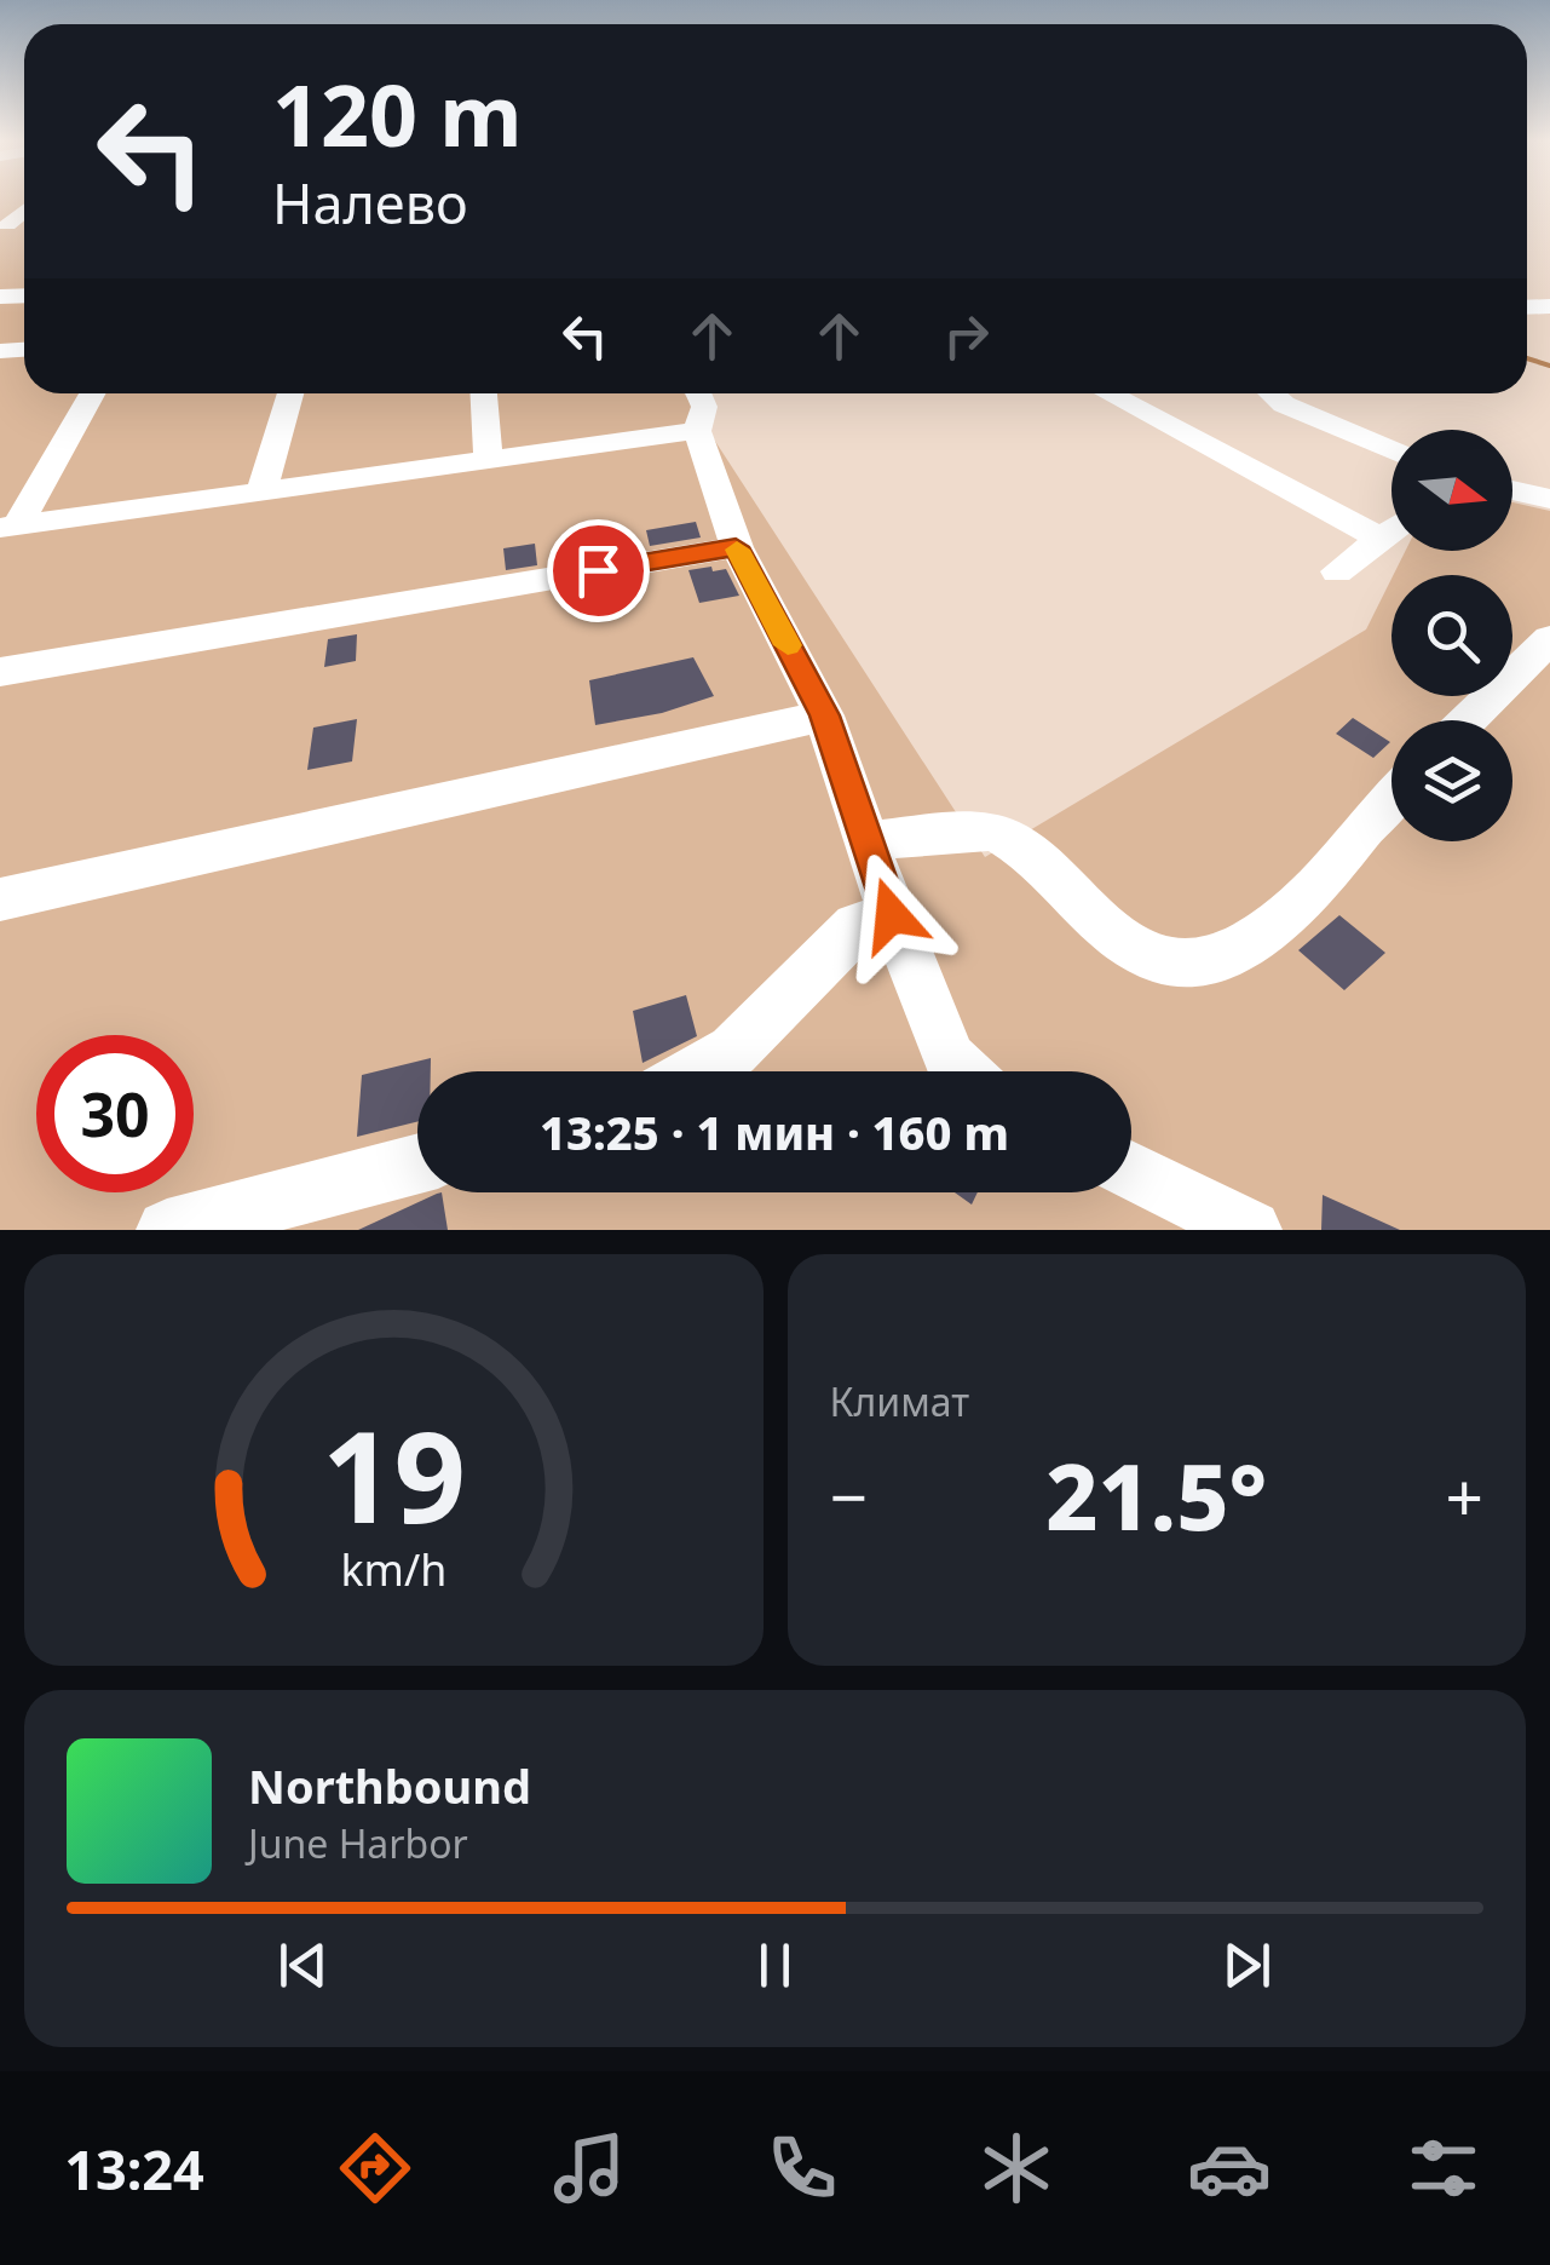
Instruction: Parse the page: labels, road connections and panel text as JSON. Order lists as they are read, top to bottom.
{
  "north": "right",
  "page": {
    "turn": ["120 m", "Налево"],
    "limit": "30",
    "trip": "13:25 · 1 мин · 160 m",
    "tile": "Климат",
    "heat": ["−", "21.5°", "+"],
    "song": ["Northbound", "June Harbor"],
    "tabs": "13:24",
    "gauge": ["19", "km/h"]
  }
}
